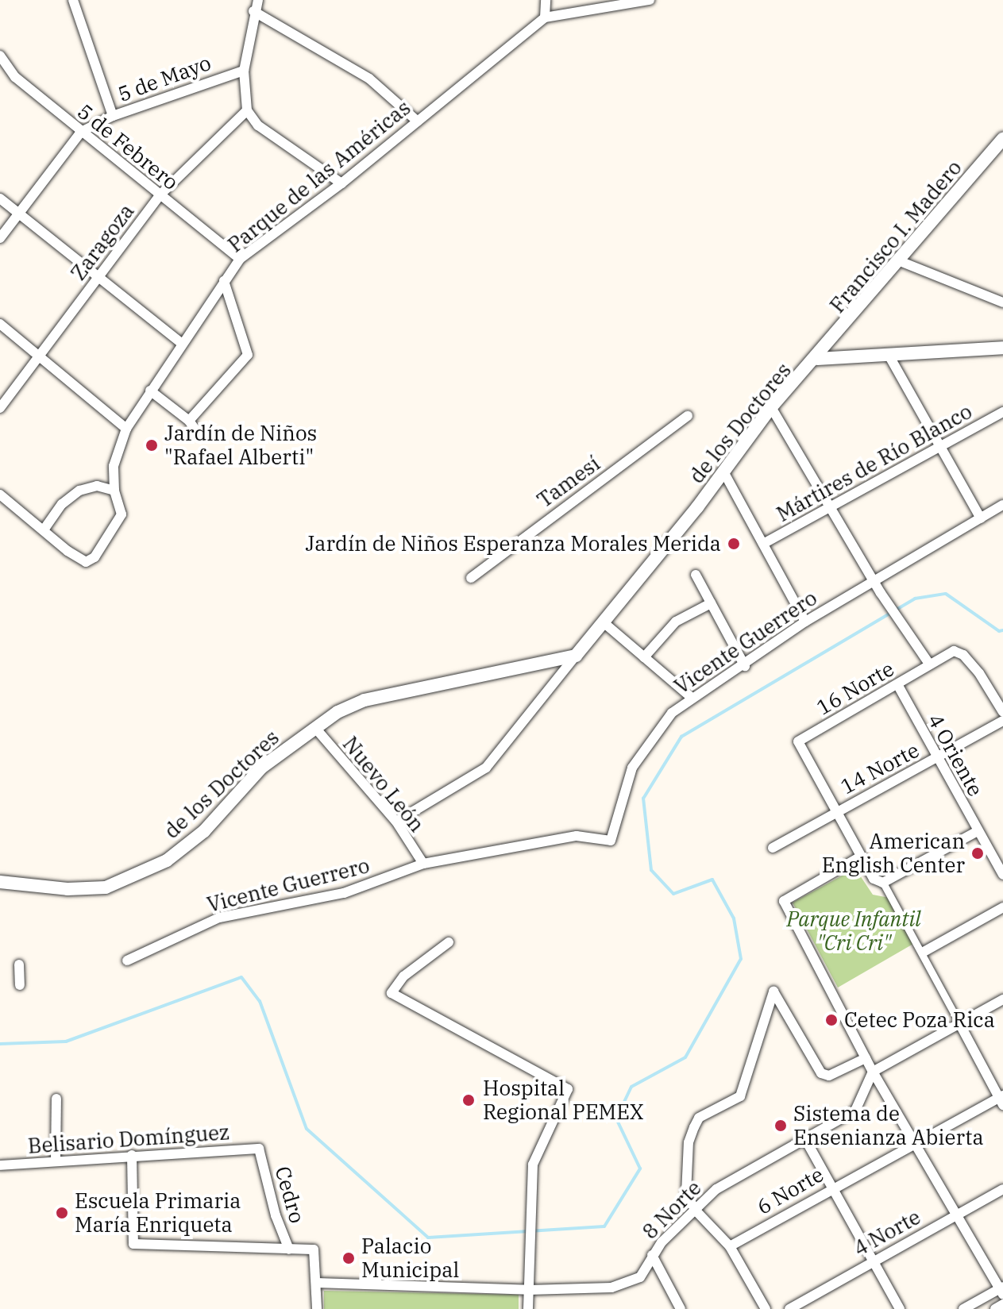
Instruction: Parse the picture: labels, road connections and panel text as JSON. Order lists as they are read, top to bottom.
{
  "streets": {
    "street": [
      "5 de Mayo",
      "5 de Febrero",
      "Parque de las Américas",
      "Francisco I. Madero",
      "Zaragoza",
      "de los Doctores",
      "Mártires de Río Blanco",
      "Tamesí",
      "Vicente Guerrero",
      "16 Norte",
      "4 Oriente",
      "14 Norte",
      "Nuevo León",
      "Belisario Domínguez",
      "6 Norte",
      "Cedro",
      "8 Norte",
      "4 Norte"
    ]
  },
  "crossings": [
    ["5 de Mayo", "5 de Febrero"],
    ["5 de Febrero", "Parque de las Américas"],
    ["5 de Febrero", "Zaragoza"],
    ["Francisco I. Madero", "de los Doctores"],
    ["de los Doctores", "Nuevo León"],
    ["Vicente Guerrero", "Nuevo León"],
    ["16 Norte", "4 Oriente"],
    ["16 Norte", "14 Norte"],
    ["4 Oriente", "14 Norte"],
    ["Belisario Domínguez", "Cedro"],
    ["Cedro", "8 Norte"]
  ],
  "parks": ["Parque Infantil \"Cri Cri\""],
  "places": [
    "Jardín de Niños \"Rafael Alberti\"",
    "Jardín de Niños Esperanza Morales Merida",
    "American English Center",
    "Cetec Poza Rica",
    "Hospital Regional PEMEX",
    "Sistema de Ensenianza Abierta",
    "Escuela Primaria María Enriqueta",
    "Palacio Municipal"
  ]
}
